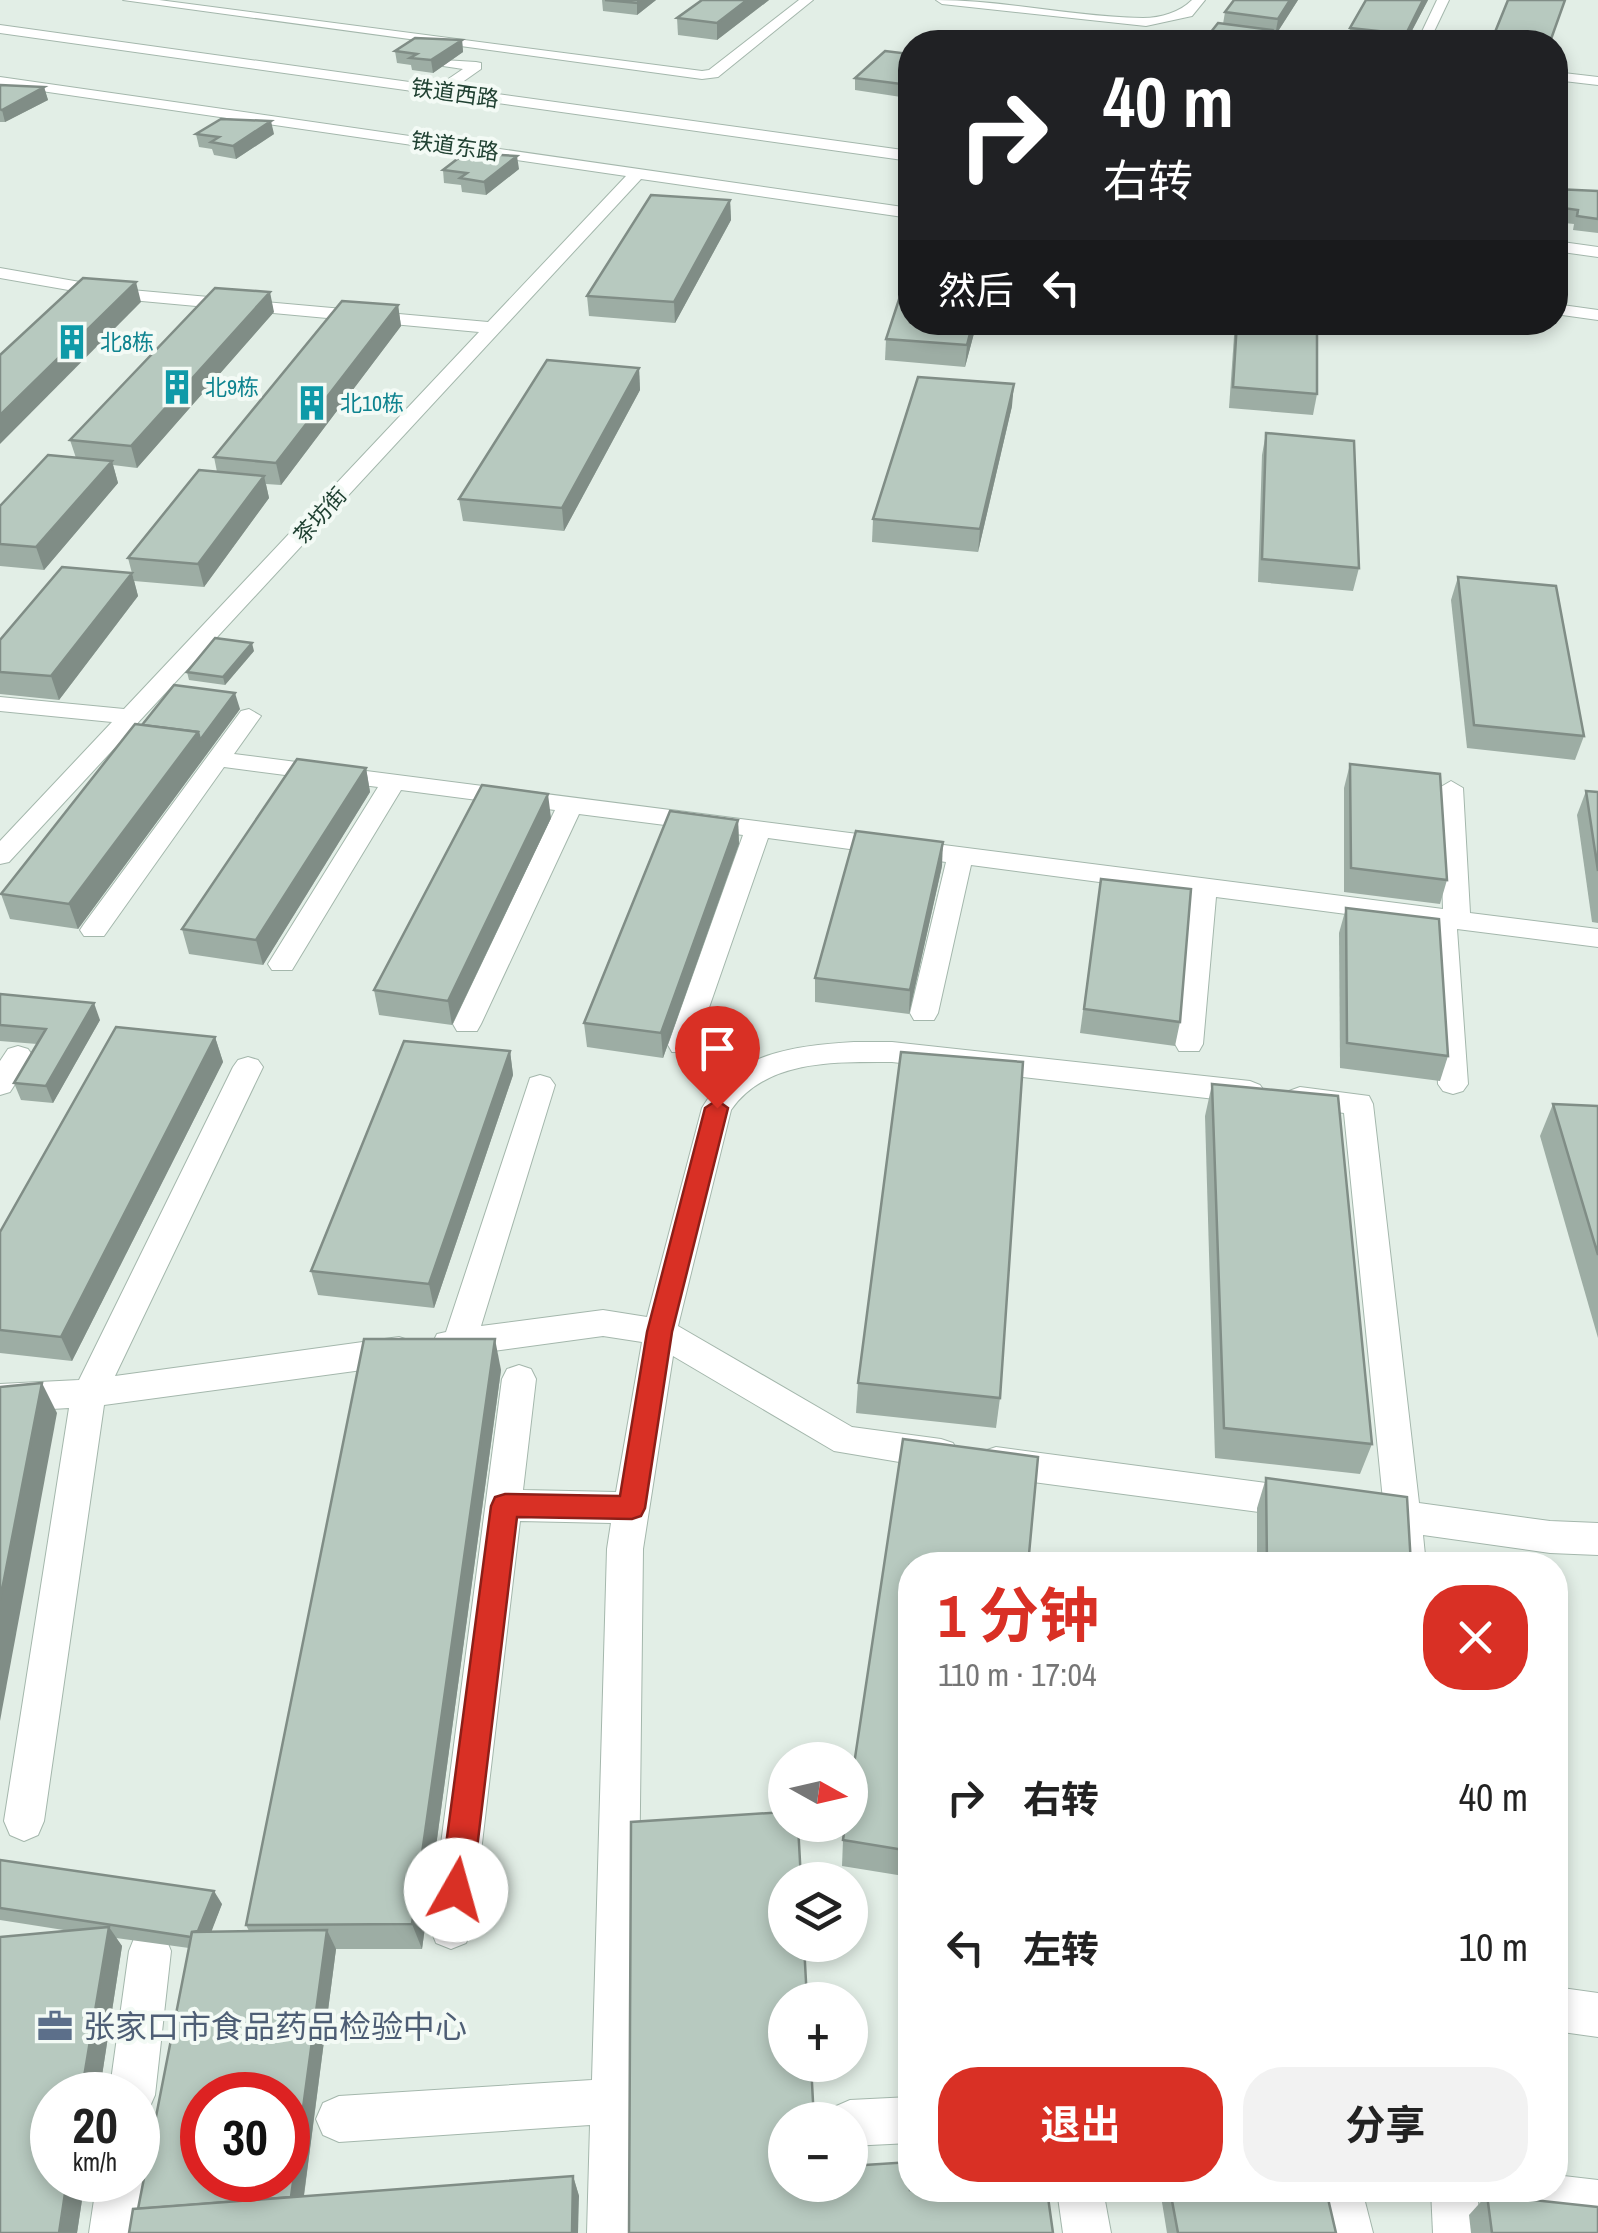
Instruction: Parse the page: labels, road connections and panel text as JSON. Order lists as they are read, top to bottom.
{
  "streets": {
    "street": ["铁道西路", "铁道东路", "茶坊街"]
  },
  "crossings": [
    ["铁道东路", "茶坊街"]
  ],
  "places": {
    "building": ["北8栋", "北9栋", "北10栋"],
    "office": ["张家口市食品药品检验中心"]
  },
  "north": "right",
  "page": {
    "turn": ["40 m", "右转"],
    "then": "然后",
    "heading": ["1 分钟", "110 m · 17:04"],
    "list": [
      {
        "name": "右转",
        "value": "40 m"
      },
      {
        "name": "左转",
        "value": "10 m"
      }
    ],
    "map_buttons": ["+", "−"],
    "buttons": ["退出", "分享"],
    "speed": "20 km/h",
    "limit": "30"
  }
}
